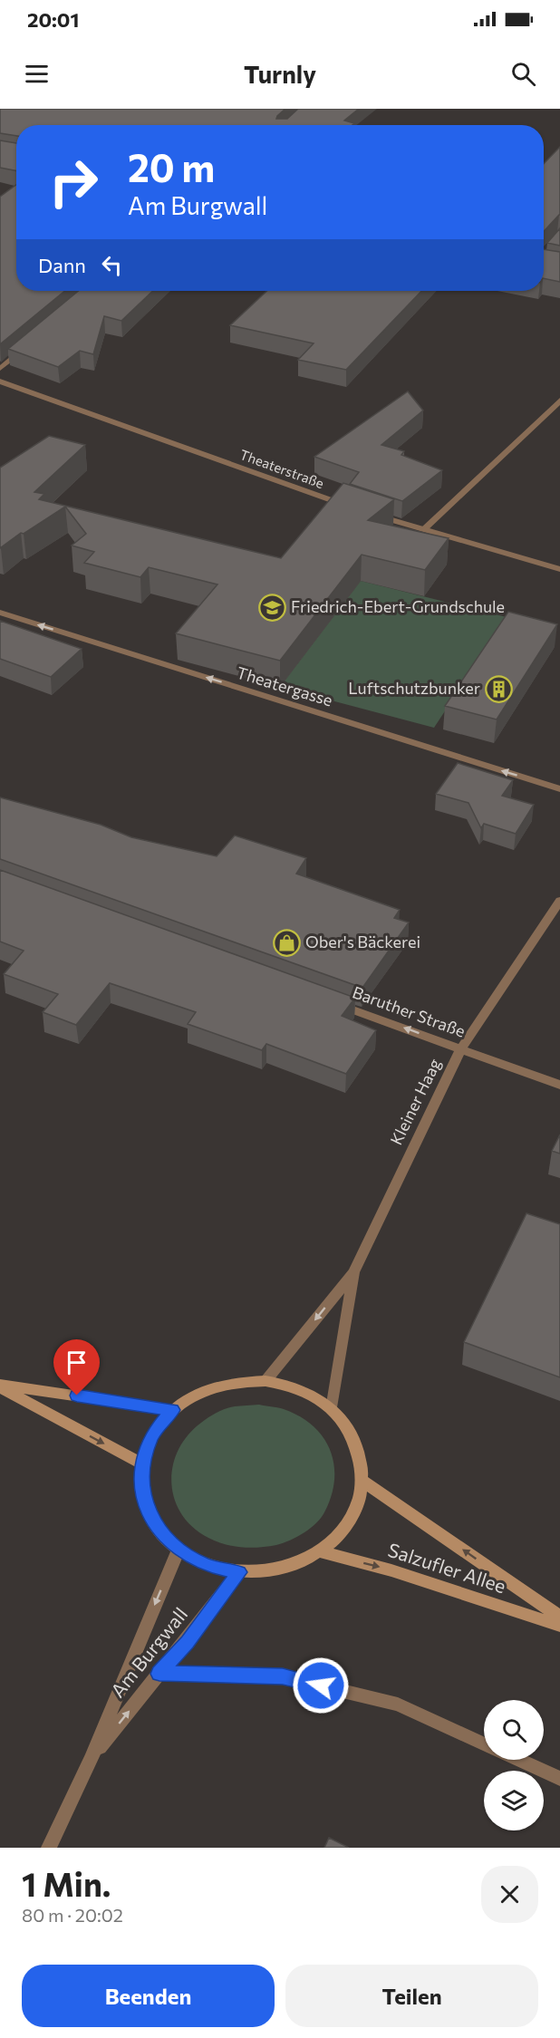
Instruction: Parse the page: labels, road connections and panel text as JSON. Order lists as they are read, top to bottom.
{
  "streets": {
    "main road": ["Salzufler Allee"],
    "street": [
      "Theaterstraße",
      "Theatergasse",
      "Baruther Straße",
      "Kleiner Haag",
      "Am Burgwall"
    ]
  },
  "crossings": [
    ["Baruther Straße", "Kleiner Haag"]
  ],
  "one_way": ["Theatergasse", "Baruther Straße"],
  "places": {
    "school or university": ["Friedrich-Ebert-Grundschule"],
    "building": ["Luftschutzbunker"],
    "shop": ["Ober's Bäckerei"]
  },
  "page": {
    "status": "20:01",
    "header": "Turnly",
    "turn": ["20 m", "Am Burgwall"],
    "then": "Dann",
    "heading": ["1 Min.", "80 m · 20:02"],
    "buttons": ["Beenden", "Teilen"]
  }
}
